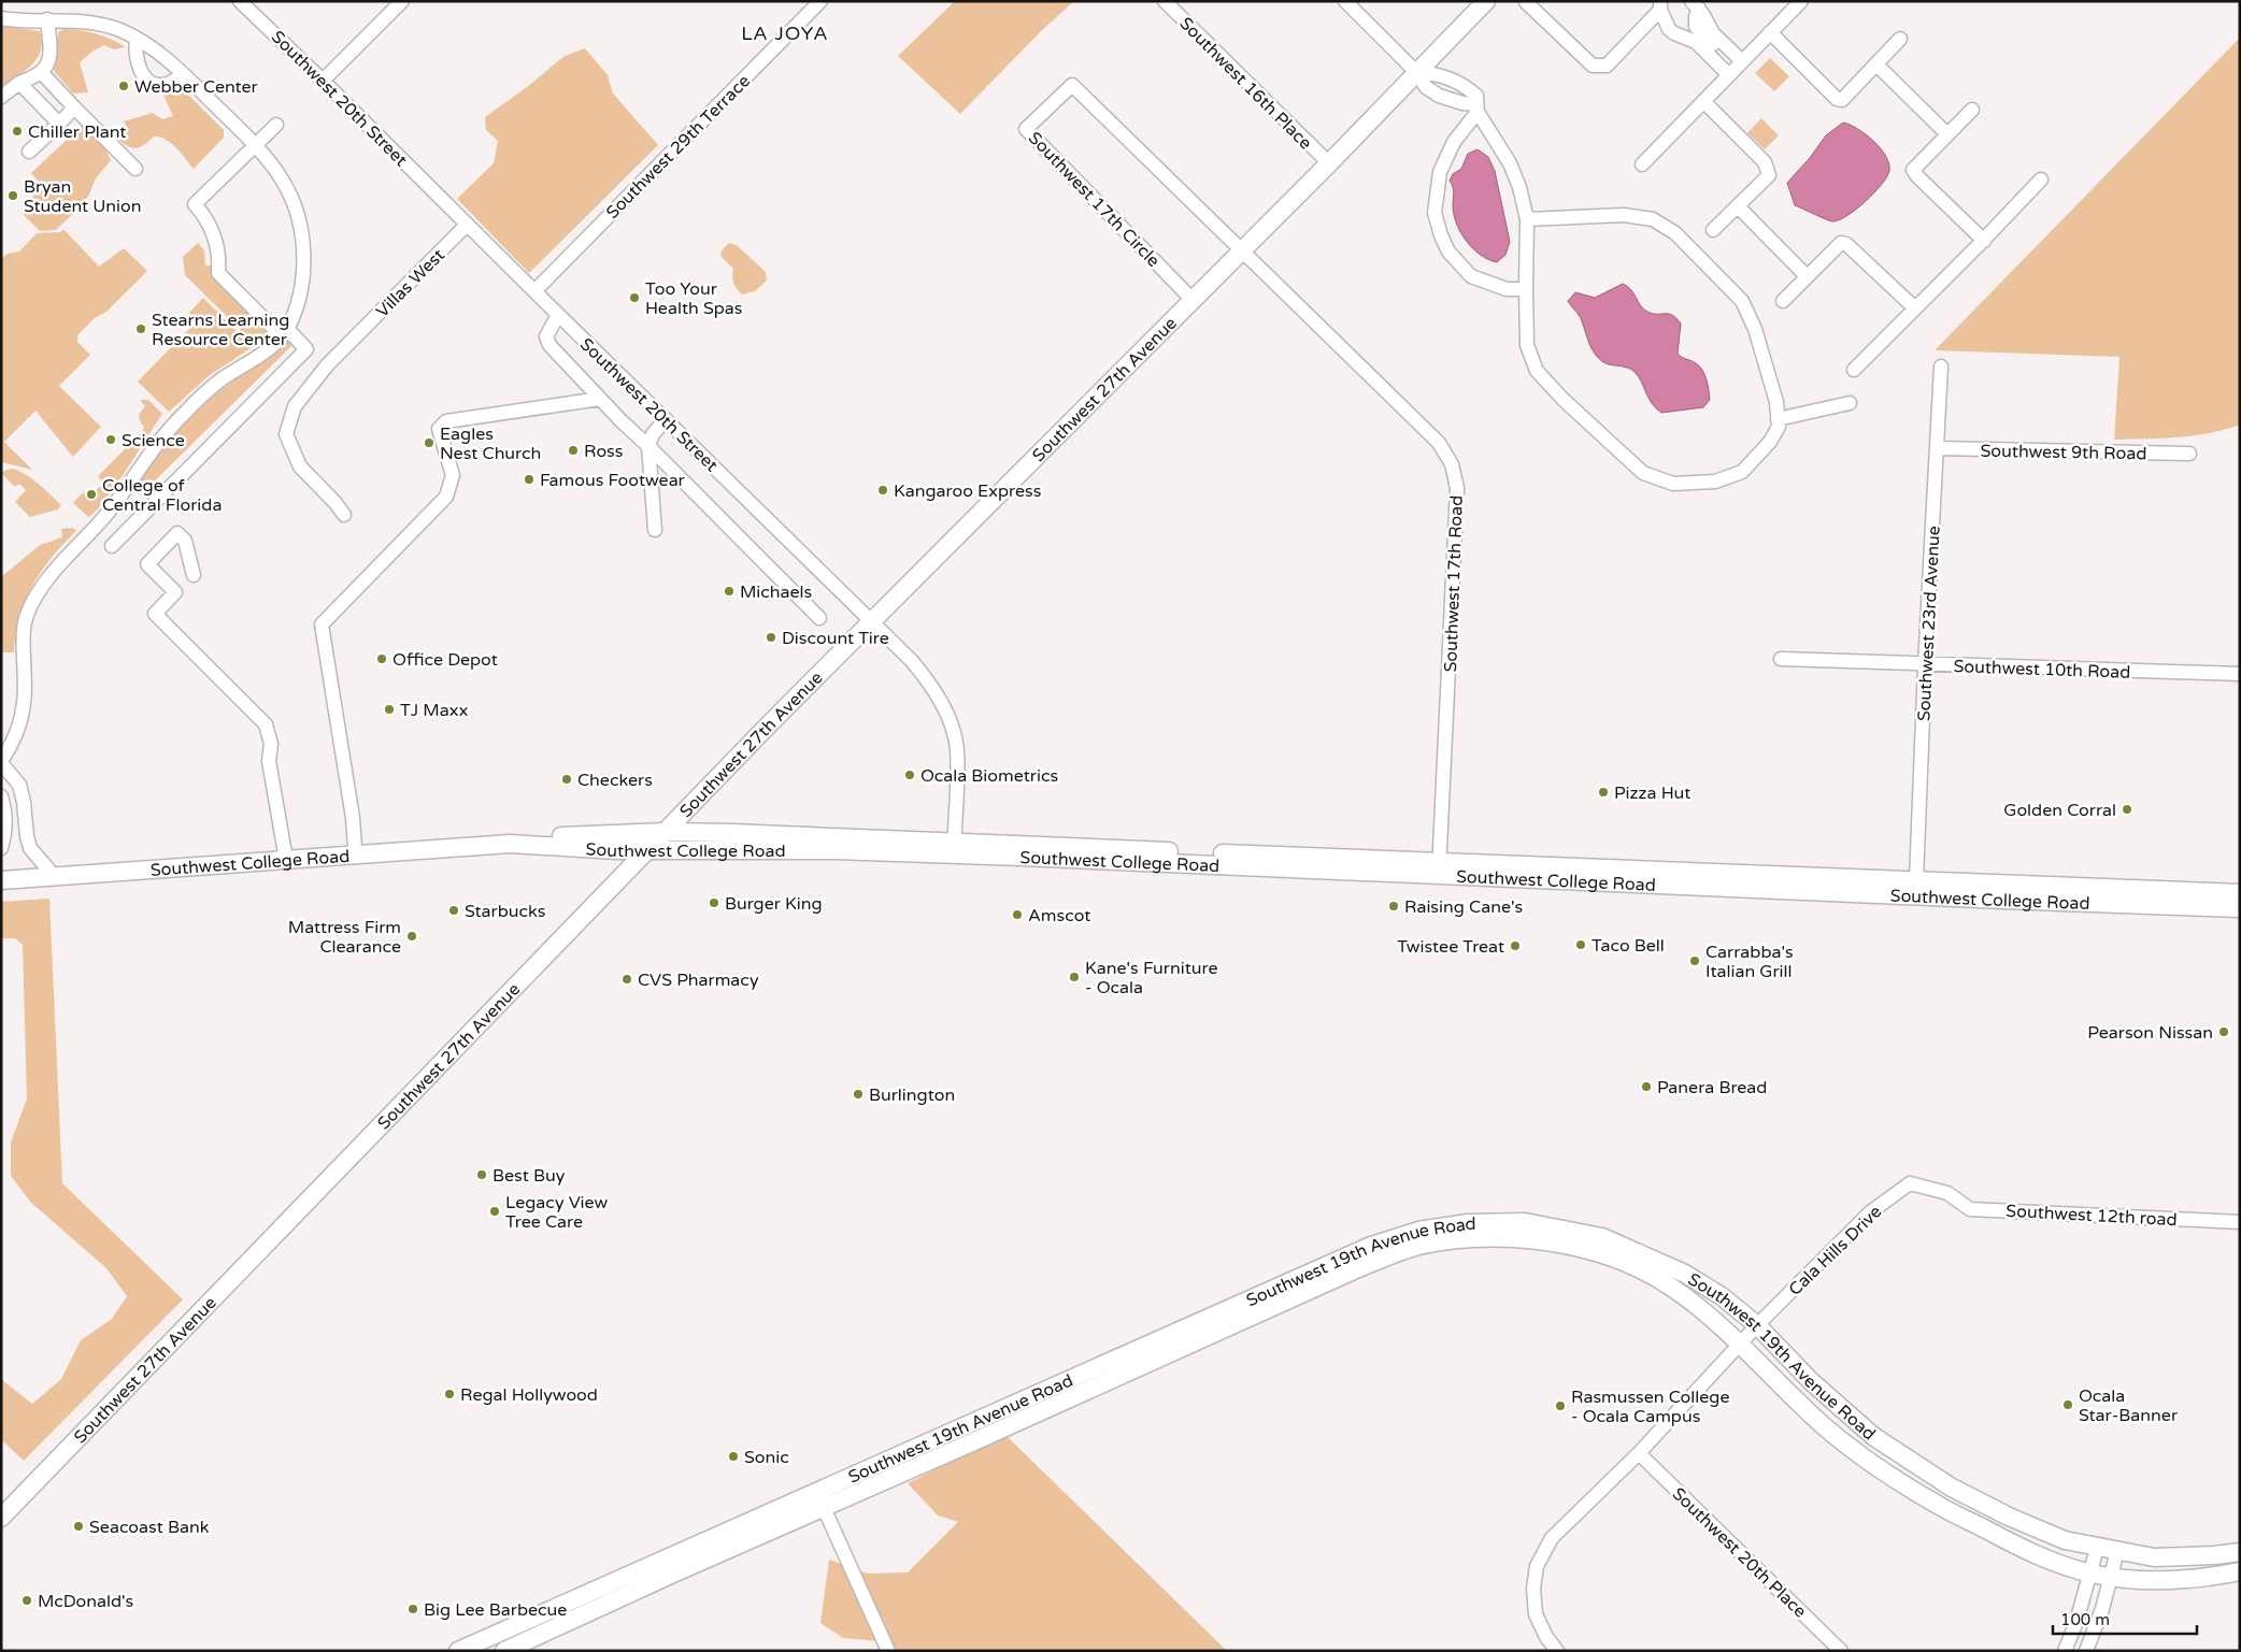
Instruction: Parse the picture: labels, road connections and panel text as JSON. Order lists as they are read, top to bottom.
{
  "streets": {
    "main road": ["Southwest 27th Avenue", "Southwest College Road", "Southwest 19th Avenue Road"],
    "street": [
      "Southwest 16th Place",
      "Southwest 20th Street",
      "Southwest 29th Terrace",
      "Southwest 17th Circle",
      "Villas West",
      "Southwest 9th Road",
      "Southwest 17th Road",
      "Southwest 23rd Avenue",
      "Southwest 10th Road",
      "Southwest 12th road",
      "Cala Hills Drive",
      "Southwest 20th Place"
    ]
  },
  "crossings": [
    ["Southwest 16th Place", "Southwest 27th Avenue"],
    ["Southwest 20th Street", "Southwest 29th Terrace"],
    ["Southwest 20th Street", "Villas West"],
    ["Southwest 20th Street", "Southwest 27th Avenue"],
    ["Southwest 20th Street", "Southwest College Road"],
    ["Southwest 17th Circle", "Southwest 27th Avenue"],
    ["Southwest 17th Circle", "Southwest 17th Road"],
    ["Southwest 27th Avenue", "Southwest 17th Road"],
    ["Southwest 27th Avenue", "Southwest College Road"],
    ["Southwest 9th Road", "Southwest 23rd Avenue"],
    ["Southwest 17th Road", "Southwest College Road"],
    ["Southwest 23rd Avenue", "Southwest 10th Road"],
    ["Southwest 23rd Avenue", "Southwest College Road"],
    ["Southwest 12th road", "Cala Hills Drive"],
    ["Cala Hills Drive", "Southwest 19th Avenue Road"]
  ],
  "districts": ["LA JOYA"],
  "places": [
    "Webber Center",
    "Chiller Plant",
    "Bryan Student Union",
    "Too Your Health Spas",
    "Stearns Learning Resource Center",
    "Science",
    "Eagles Nest Church",
    "Ross",
    "Famous Footwear",
    "Kangaroo Express",
    "College of Central Florida",
    "Michaels",
    "Discount Tire",
    "Office Depot",
    "TJ Maxx",
    "Ocala Biometrics",
    "Checkers",
    "Pizza Hut",
    "Golden Corral",
    "Burger King",
    "Raising Cane's",
    "Starbucks",
    "Amscot",
    "Mattress Firm Clearance",
    "Taco Bell",
    "Twistee Treat",
    "Carrabba's Italian Grill",
    "Kane's Furniture - Ocala",
    "CVS Pharmacy",
    "Pearson Nissan",
    "Panera Bread",
    "Burlington",
    "Best Buy",
    "Legacy View Tree Care",
    "Regal Hollywood",
    "Ocala Star-Banner",
    "Rasmussen College - Ocala Campus",
    "Sonic",
    "Seacoast Bank",
    "McDonald's",
    "Big Lee Barbecue"
  ],
  "scale_bar": "100 m"
}
